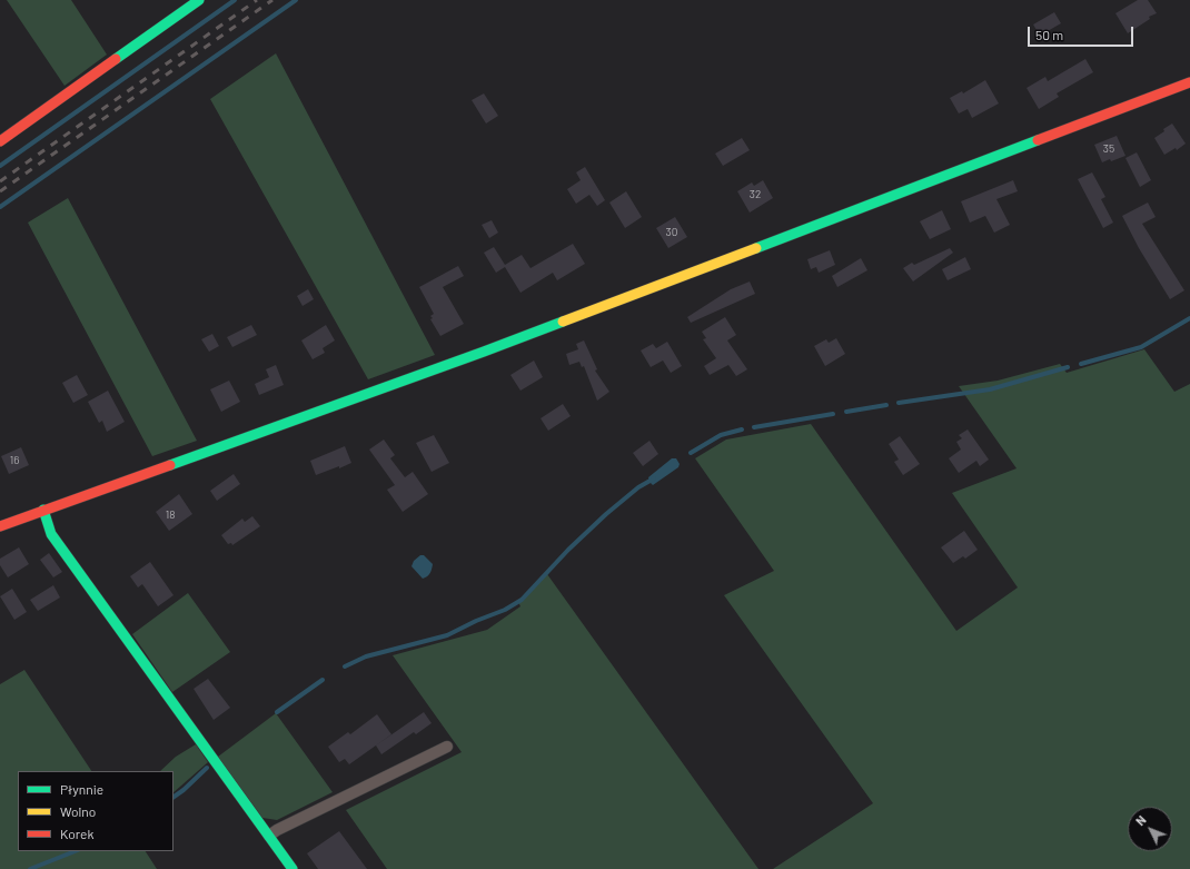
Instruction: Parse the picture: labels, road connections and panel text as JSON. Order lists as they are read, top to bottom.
{
  "house_numbers": [
    "35",
    "32",
    "30",
    "16",
    "18"
  ],
  "legend": ["Płynnie", "Wolno", "Korek"],
  "scale_bar": "50 m",
  "north": "top left"
}
